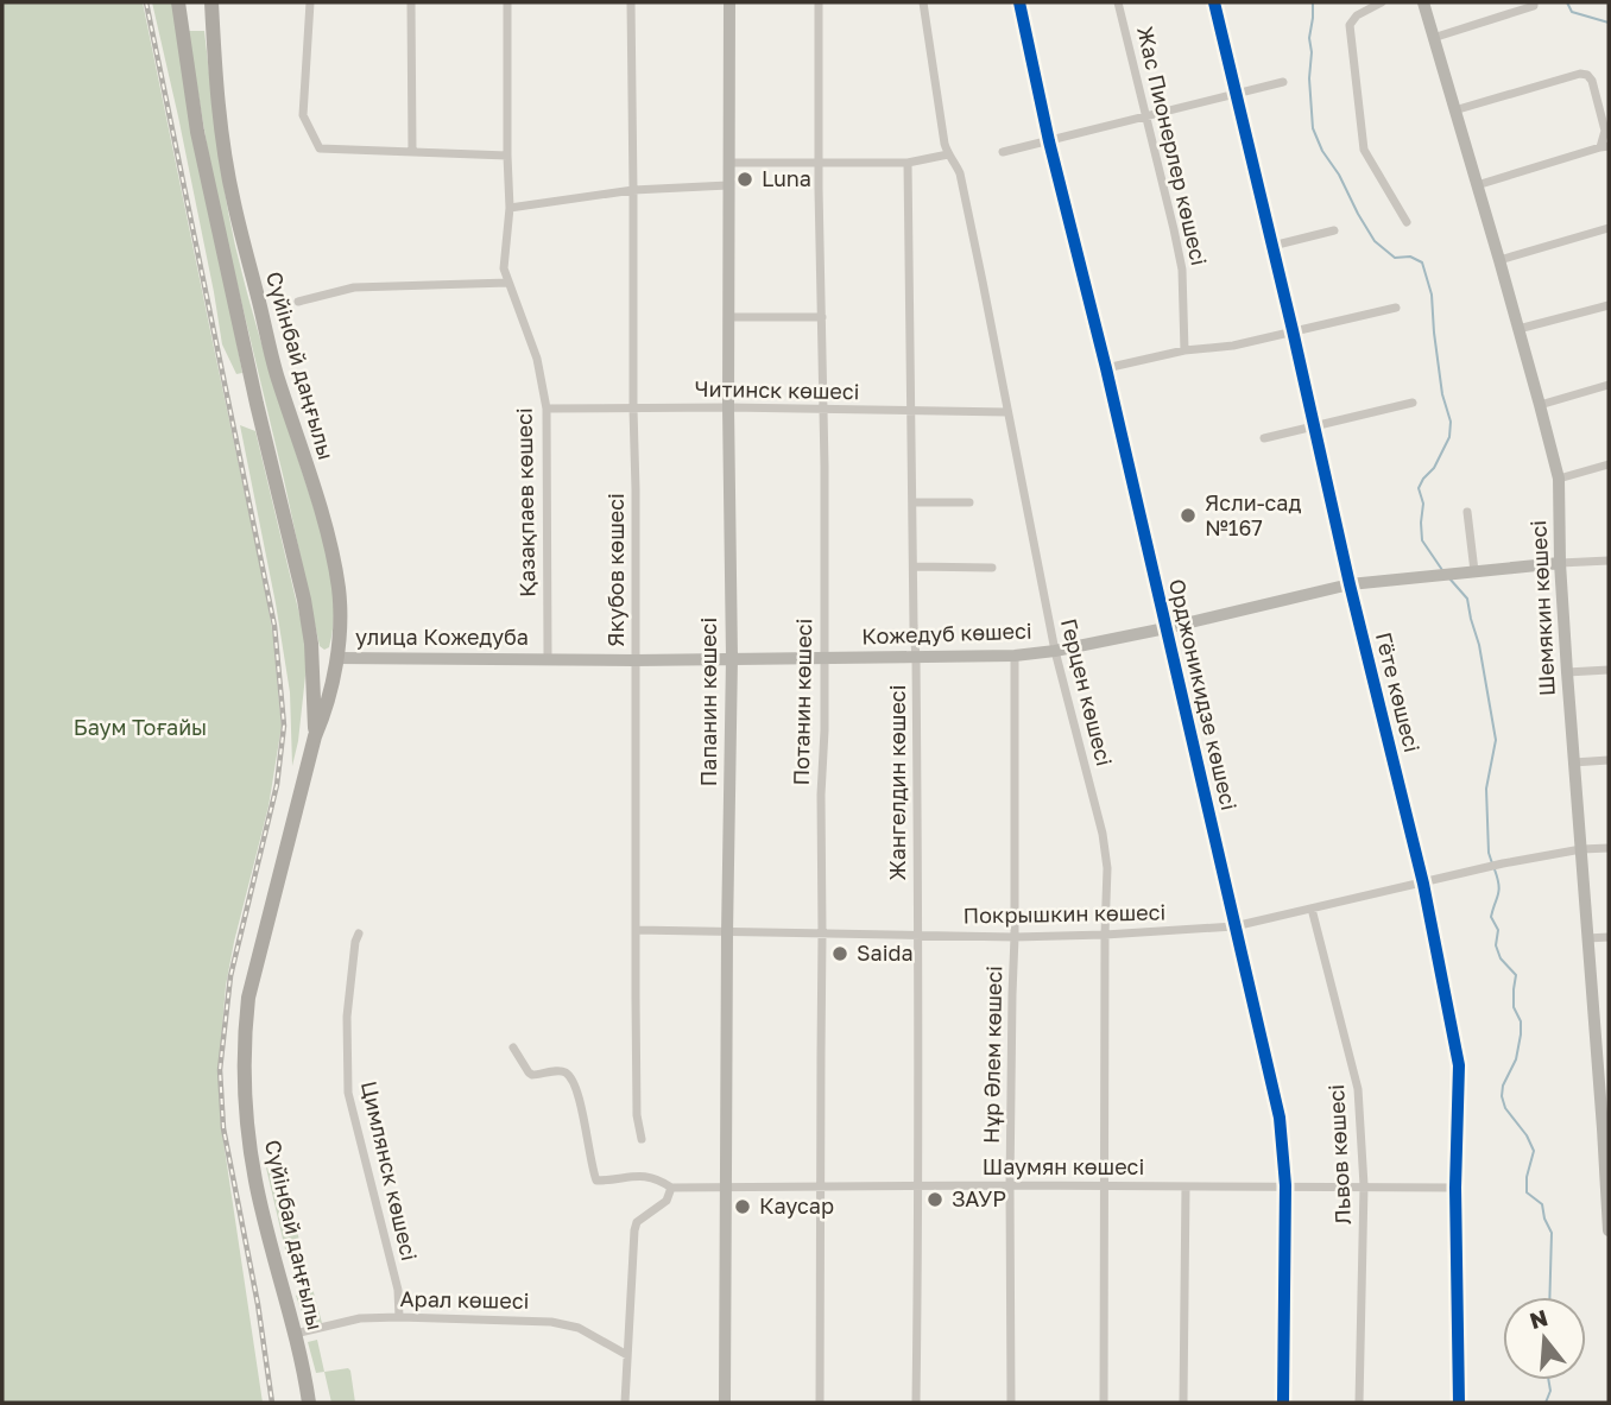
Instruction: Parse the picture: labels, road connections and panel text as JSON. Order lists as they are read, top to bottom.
{
  "streets": {
    "main road": [
      "Сүйінбай даңғылы",
      "Шемякин көшесі",
      "Кожедуб көшесі",
      "улица Кожедуба",
      "Гёте көшесі",
      "Папанин көшесі"
    ],
    "street": [
      "Жас Пионерлер көшесі",
      "Читинск көшесі",
      "Қазақпаев көшесі",
      "Якубов көшесі",
      "Герцен көшесі",
      "Орджоникидзе көшесі",
      "Потанин көшесі",
      "Жангелдин көшесі",
      "Покрышкин көшесі",
      "Нұр Әлем көшесі",
      "Львов көшесі",
      "Шаумян көшесі",
      "Цимлянск көшесі",
      "Арал көшесі"
    ]
  },
  "crossings": [
    ["Сүйінбай даңғылы", "улица Кожедуба"],
    ["Сүйінбай даңғылы", "Арал көшесі"],
    ["Читинск көшесі", "Қазақпаев көшесі"],
    ["Читинск көшесі", "Якубов көшесі"],
    ["Читинск көшесі", "Герцен көшесі"],
    ["Читинск көшесі", "Папанин көшесі"],
    ["Читинск көшесі", "Потанин көшесі"],
    ["Читинск көшесі", "Жангелдин көшесі"],
    ["Қазақпаев көшесі", "Кожедуб көшесі"],
    ["Қазақпаев көшесі", "улица Кожедуба"],
    ["Якубов көшесі", "Кожедуб көшесі"],
    ["Якубов көшесі", "Покрышкин көшесі"],
    ["Шемякин көшесі", "Покрышкин көшесі"],
    ["Кожедуб көшесі", "улица Кожедуба"],
    ["Кожедуб көшесі", "Герцен көшесі"],
    ["Кожедуб көшесі", "Гёте көшесі"],
    ["Кожедуб көшесі", "Орджоникидзе көшесі"],
    ["Кожедуб көшесі", "Папанин көшесі"],
    ["Кожедуб көшесі", "Потанин көшесі"],
    ["Кожедуб көшесі", "Жангелдин көшесі"],
    ["Кожедуб көшесі", "Нұр Әлем көшесі"],
    ["Герцен көшесі", "Покрышкин көшесі"],
    ["Герцен көшесі", "Шаумян көшесі"],
    ["Гёте көшесі", "Покрышкин көшесі"],
    ["Гёте көшесі", "Шаумян көшесі"],
    ["Орджоникидзе көшесі", "Покрышкин көшесі"],
    ["Орджоникидзе көшесі", "Шаумян көшесі"],
    ["Папанин көшесі", "Покрышкин көшесі"],
    ["Папанин көшесі", "Шаумян көшесі"],
    ["Потанин көшесі", "Покрышкин көшесі"],
    ["Потанин көшесі", "Шаумян көшесі"],
    ["Жангелдин көшесі", "Покрышкин көшесі"],
    ["Жангелдин көшесі", "Шаумян көшесі"],
    ["Покрышкин көшесі", "Нұр Әлем көшесі"],
    ["Покрышкин көшесі", "Львов көшесі"],
    ["Нұр Әлем көшесі", "Шаумян көшесі"],
    ["Львов көшесі", "Шаумян көшесі"],
    ["Цимлянск көшесі", "Арал көшесі"]
  ],
  "parks": ["Баум Тоғайы"],
  "places": [
    "Luna",
    "Ясли-сад №167",
    "Saida",
    "ЗАУР",
    "Каусар"
  ],
  "north": "top"
}
